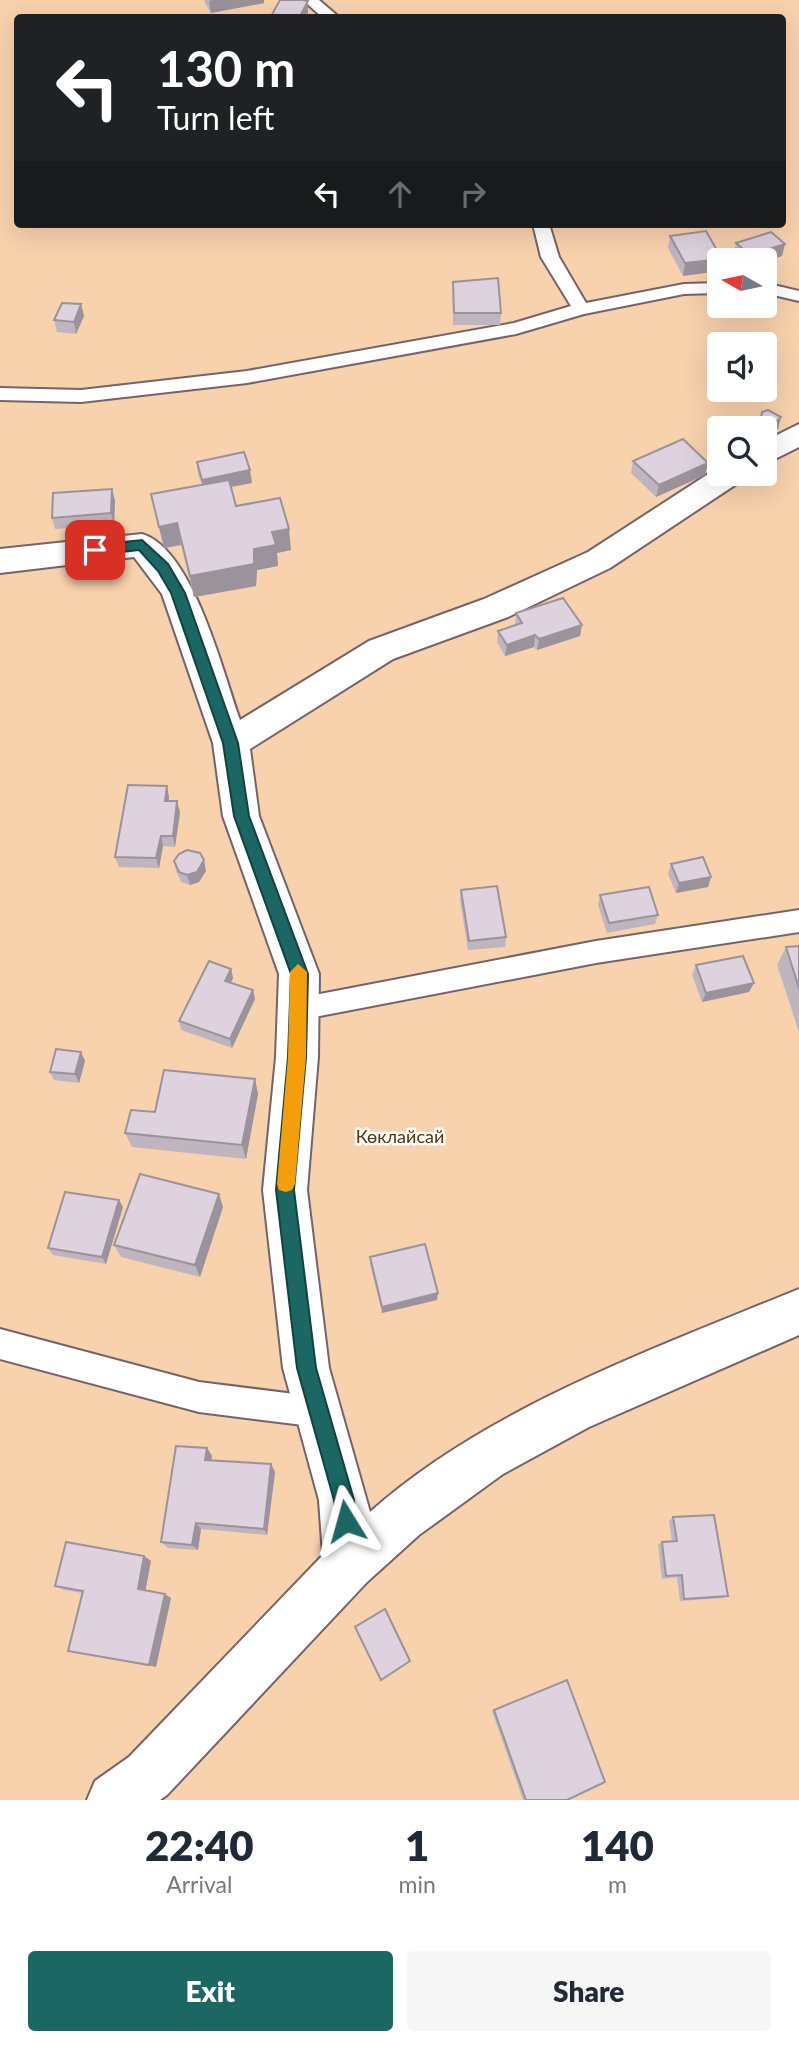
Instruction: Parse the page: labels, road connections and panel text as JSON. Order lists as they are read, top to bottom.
{
  "parks": ["Көклайсай"],
  "north": "left",
  "page": {
    "turn": ["130 m", "Turn left"],
    "eta": [
      "22:40",
      "Arrival",
      "1",
      "min",
      "140",
      "m"
    ],
    "buttons": ["Exit", "Share"]
  }
}
